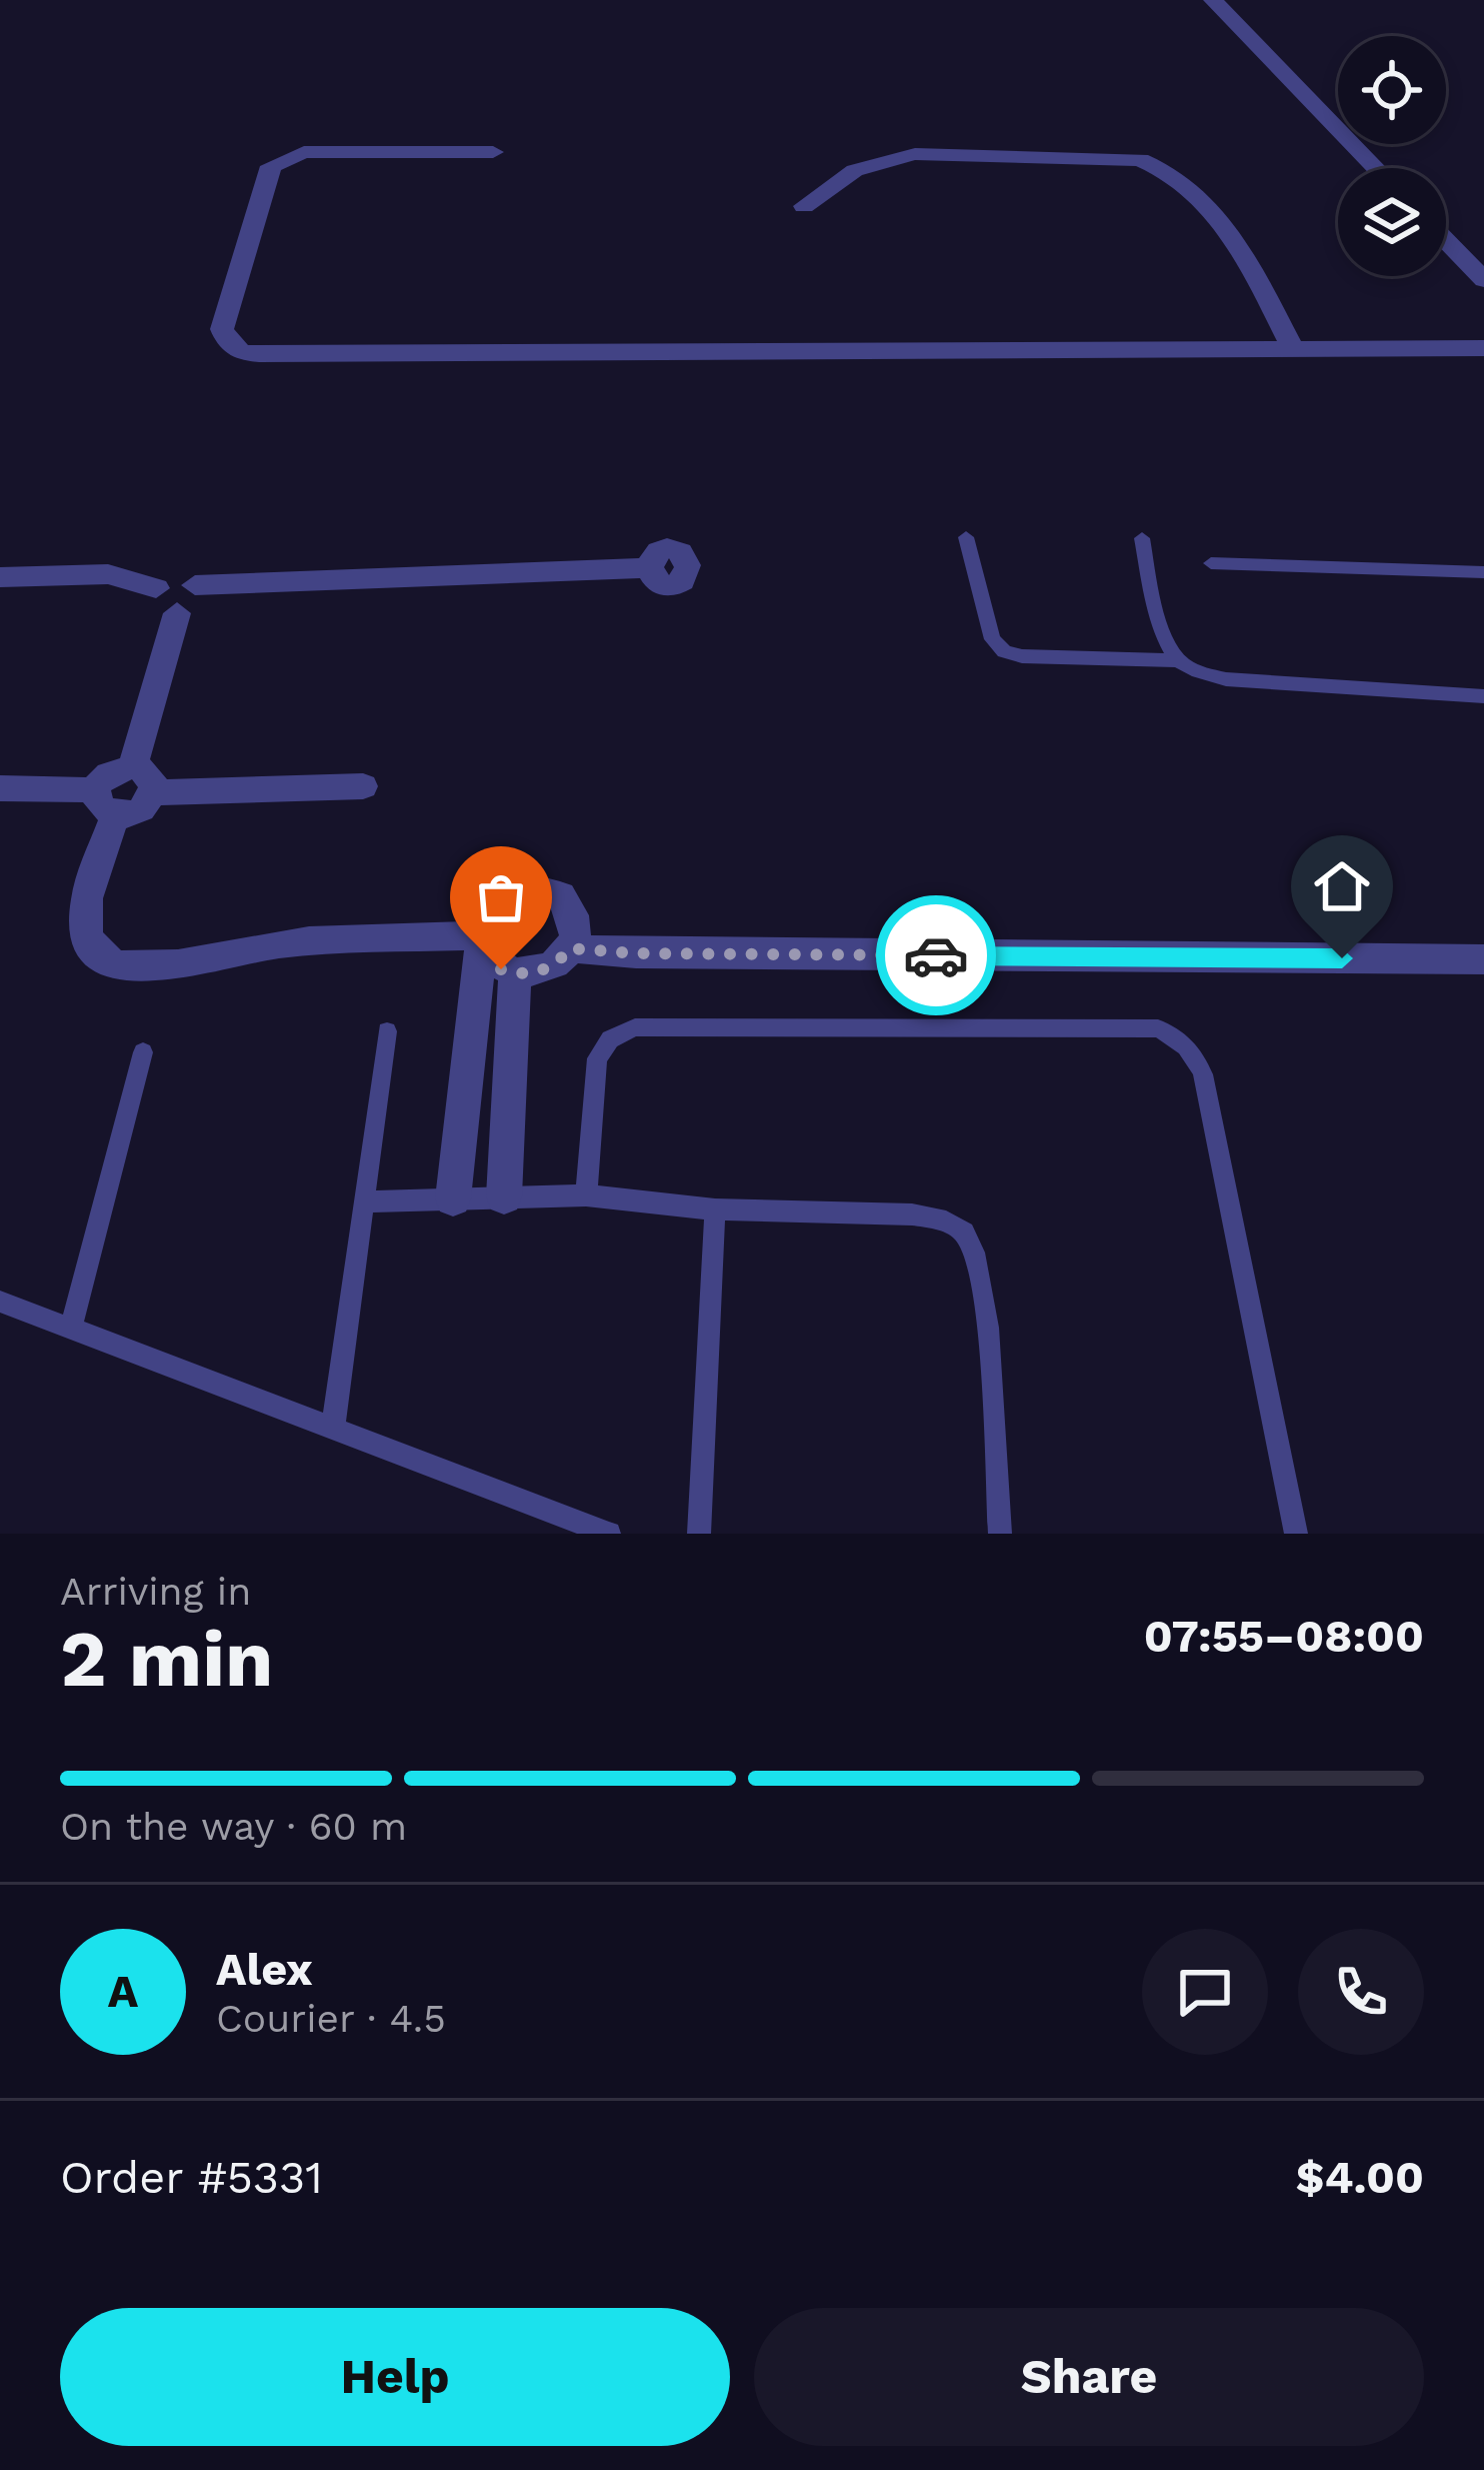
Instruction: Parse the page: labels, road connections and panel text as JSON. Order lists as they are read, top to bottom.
{
  "page": {
    "heading": ["2 min", "Arriving in", "07:55–08:00"],
    "panel": [
      "Alex",
      "Courier · 4.5",
      "Order #5331",
      "$4.00"
    ],
    "bar": "On the way · 60 m",
    "round": "A",
    "buttons": ["Help", "Share"]
  }
}
